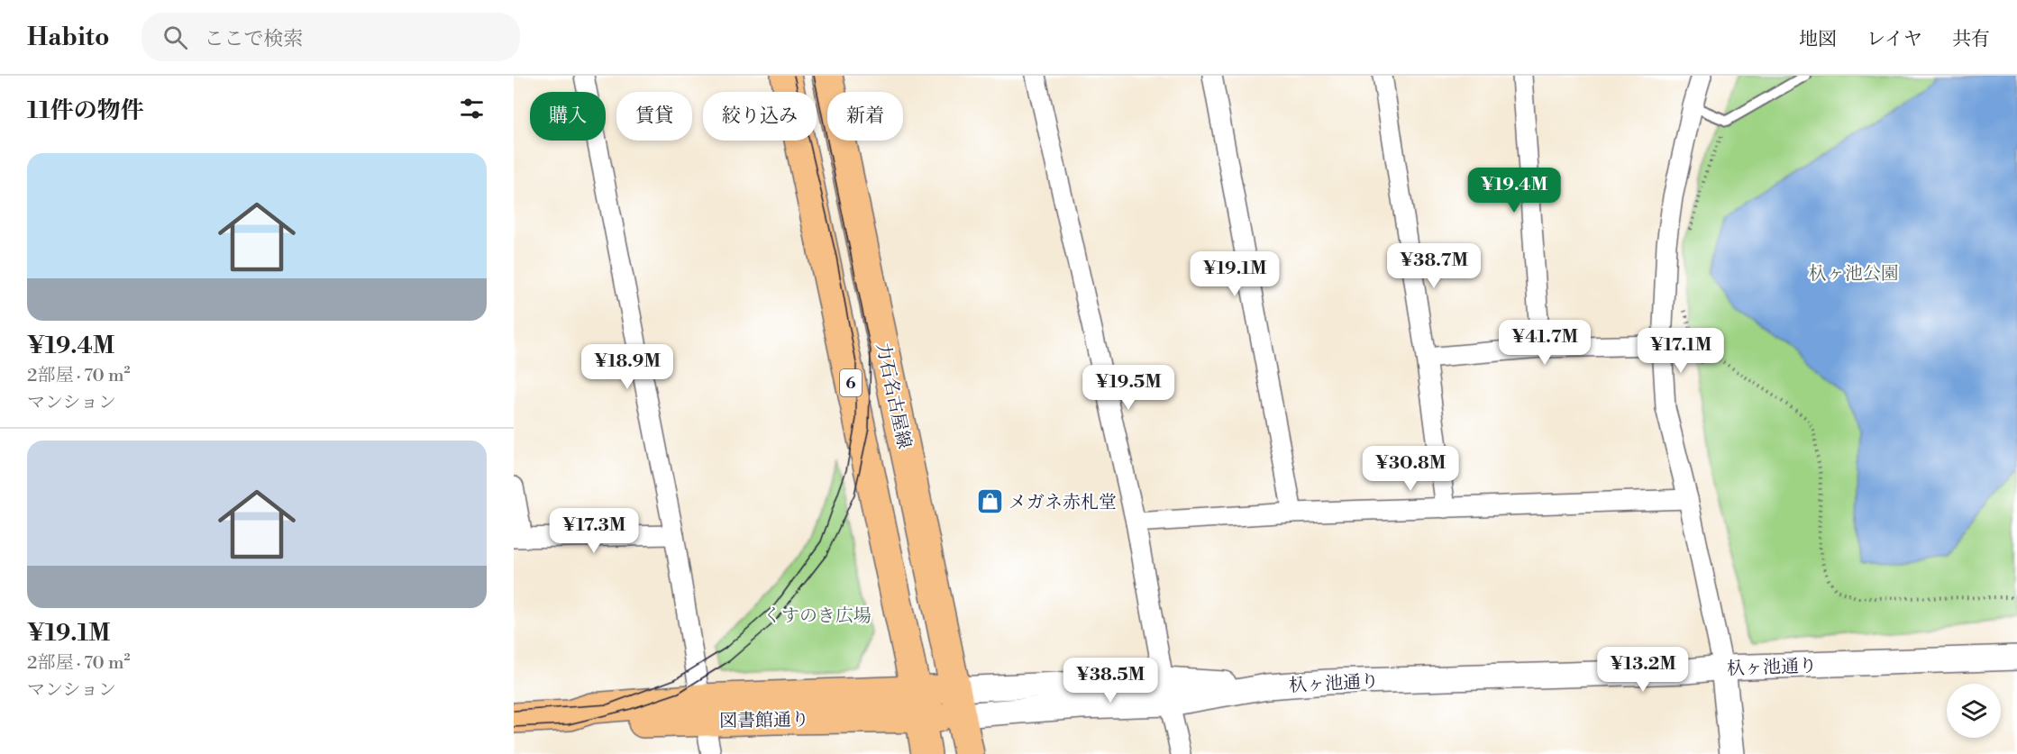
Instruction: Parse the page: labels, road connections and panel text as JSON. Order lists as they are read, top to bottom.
{
  "streets": {
    "main road": ["6", "力石名古屋線", "図書館通り"],
    "street": ["杁ヶ池通り"]
  },
  "crossings": [
    ["6", "図書館通り"],
    ["力石名古屋線", "杁ヶ池通り"],
    ["力石名古屋線", "図書館通り"],
    ["杁ヶ池通り", "図書館通り"]
  ],
  "parks": ["杁ヶ池公園", "くすのき広場"],
  "places": {
    "shop": ["メガネ赤札堂"]
  },
  "page": {
    "header": "Habito",
    "search": "ここで検索",
    "nav": ["地図", "レイヤ", "共有"],
    "heading": "11件の物件",
    "chip": [
      "購入",
      "賃貸",
      "絞り込み",
      "新着"
    ],
    "list": [
      {
        "name": "¥19.4M",
        "note": "2部屋 · 70 m² · マンション"
      },
      {
        "name": "¥19.1M",
        "note": "2部屋 · 70 m² · マンション"
      }
    ],
    "price": [
      "¥19.4M",
      "¥38.7M",
      "¥19.1M",
      "¥41.7M",
      "¥17.1M",
      "¥18.9M",
      "¥19.5M",
      "¥30.8M",
      "¥17.3M",
      "¥13.2M",
      "¥38.5M"
    ]
  }
}
